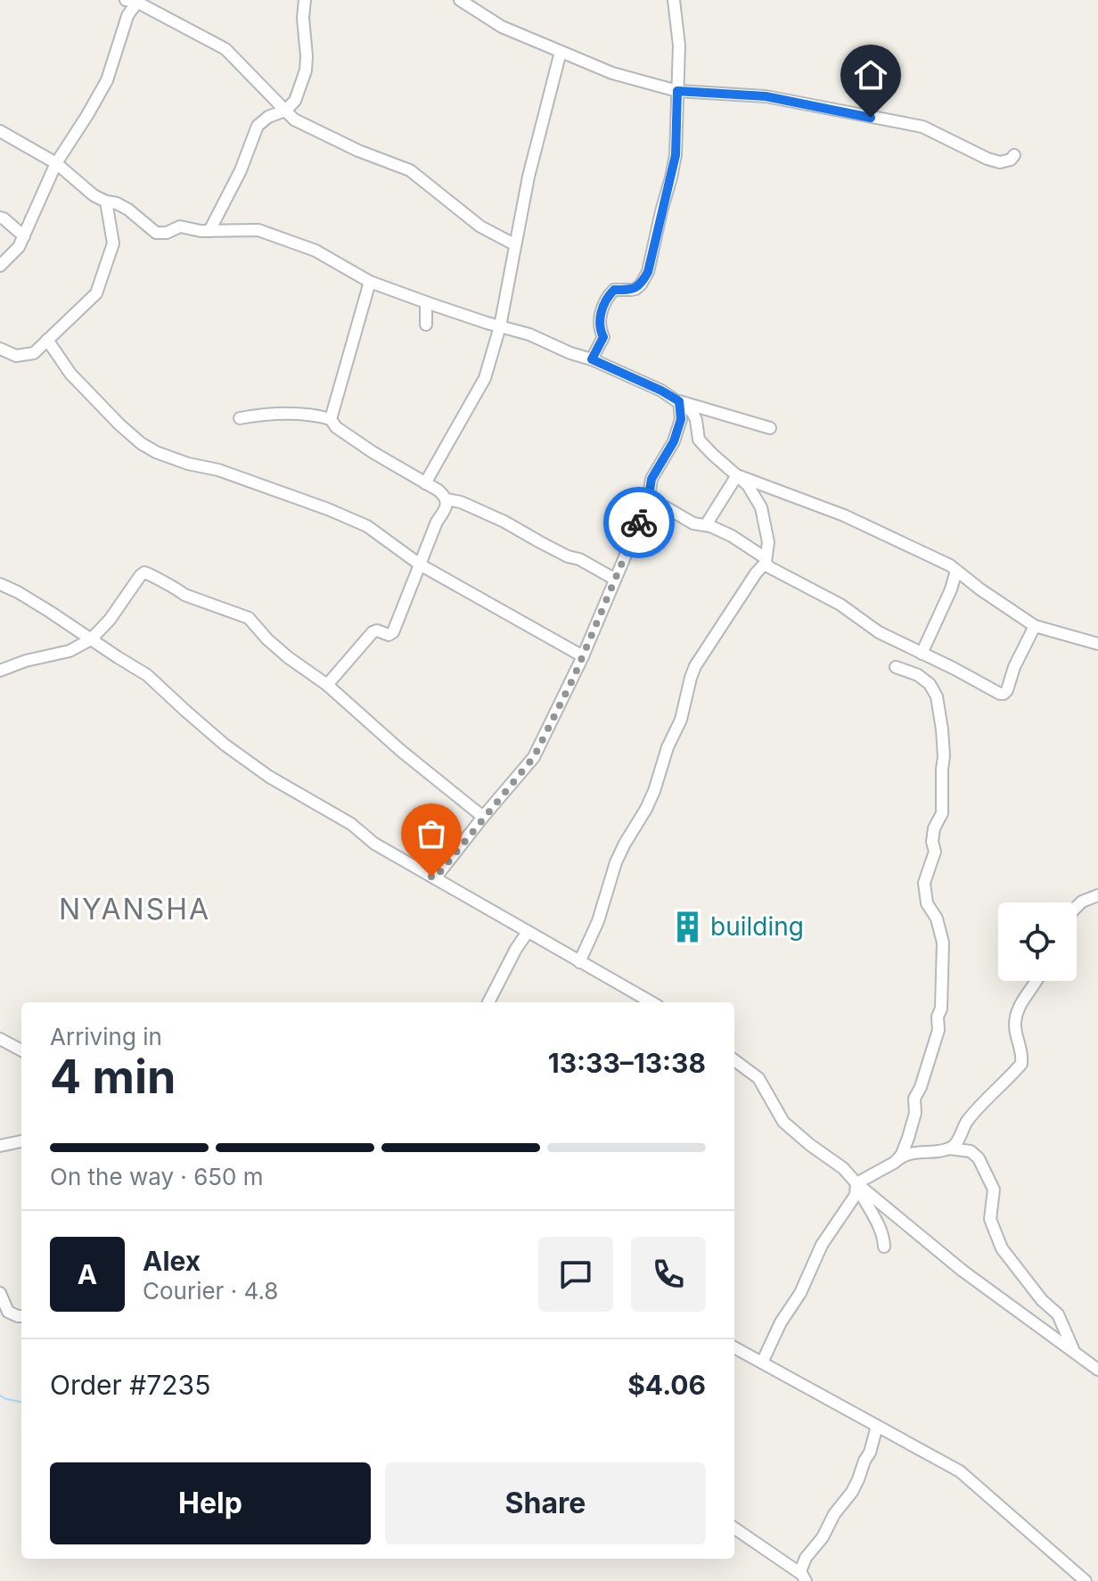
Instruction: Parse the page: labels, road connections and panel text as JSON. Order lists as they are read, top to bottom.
{
  "districts": ["NYANSHA"],
  "places": {
    "building": ["building"]
  },
  "page": {
    "heading": ["4 min", "Arriving in", "13:33–13:38"],
    "panel": [
      "Alex",
      "Courier · 4.8",
      "Order #7235",
      "$4.06"
    ],
    "bar": "On the way · 650 m",
    "round": "A",
    "buttons": ["Help", "Share"]
  }
}
